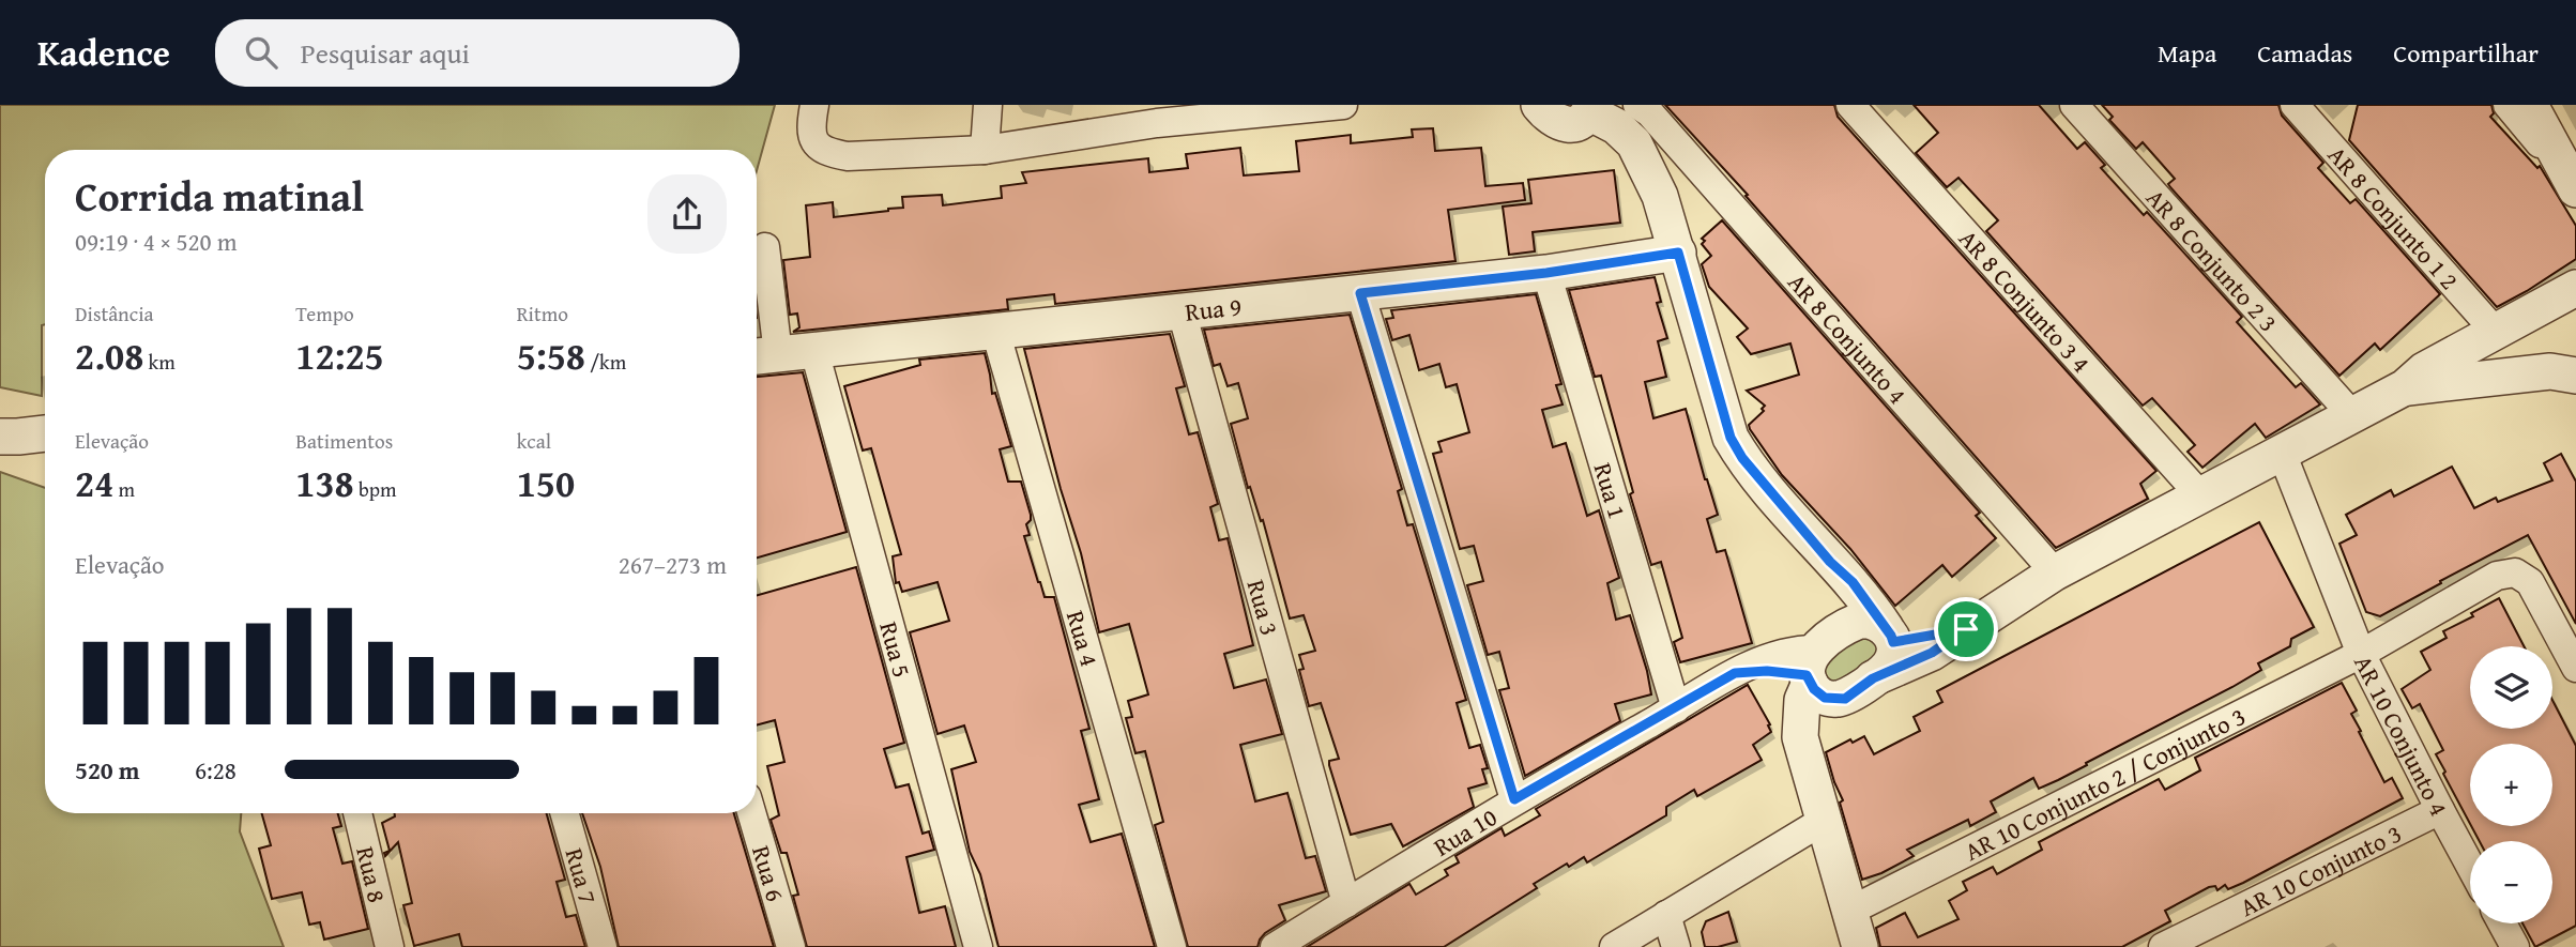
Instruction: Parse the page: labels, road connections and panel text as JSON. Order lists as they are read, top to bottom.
{
  "streets": {
    "street": [
      "AR 8 Conjunto 1 2",
      "AR 8 Conjunto 2 3",
      "AR 8 Conjunto 3 4",
      "Rua 9",
      "AR 8 Conjunto 4",
      "Rua 1",
      "Rua 3",
      "Rua 4",
      "Rua 5",
      "AR 10 Conjunto 4",
      "AR 10 Conjunto 2 / Conjunto 3",
      "Rua 10",
      "AR 10 Conjunto 3",
      "Rua 6",
      "Rua 8",
      "Rua 7"
    ]
  },
  "crossings": [
    ["Rua 9", "Rua 1"],
    ["Rua 9", "Rua 3"],
    ["Rua 9", "Rua 4"],
    ["Rua 9", "Rua 5"],
    ["Rua 1", "Rua 10"],
    ["Rua 3", "Rua 10"],
    ["AR 10 Conjunto 4", "AR 10 Conjunto 2 / Conjunto 3"],
    ["AR 10 Conjunto 4", "AR 10 Conjunto 3"]
  ],
  "page": {
    "header": "Kadence",
    "search": "Pesquisar aqui",
    "nav": ["Mapa", "Camadas", "Compartilhar"],
    "heading": ["Corrida matinal", "09:19 · 4 × 520 m"],
    "stats": [
      ["Distância", "2.08 km"],
      ["Tempo", "12:25"],
      ["Ritmo", "5:58 /km"],
      ["Elevação", "24 m"],
      ["Batimentos", "138 bpm"],
      ["kcal", "150"]
    ],
    "chart": ["Elevação", "267–273 m"],
    "map_buttons": ["+", "−"],
    "list": [
      {
        "name": "520 m",
        "note": "6:28"
      }
    ]
  }
}
